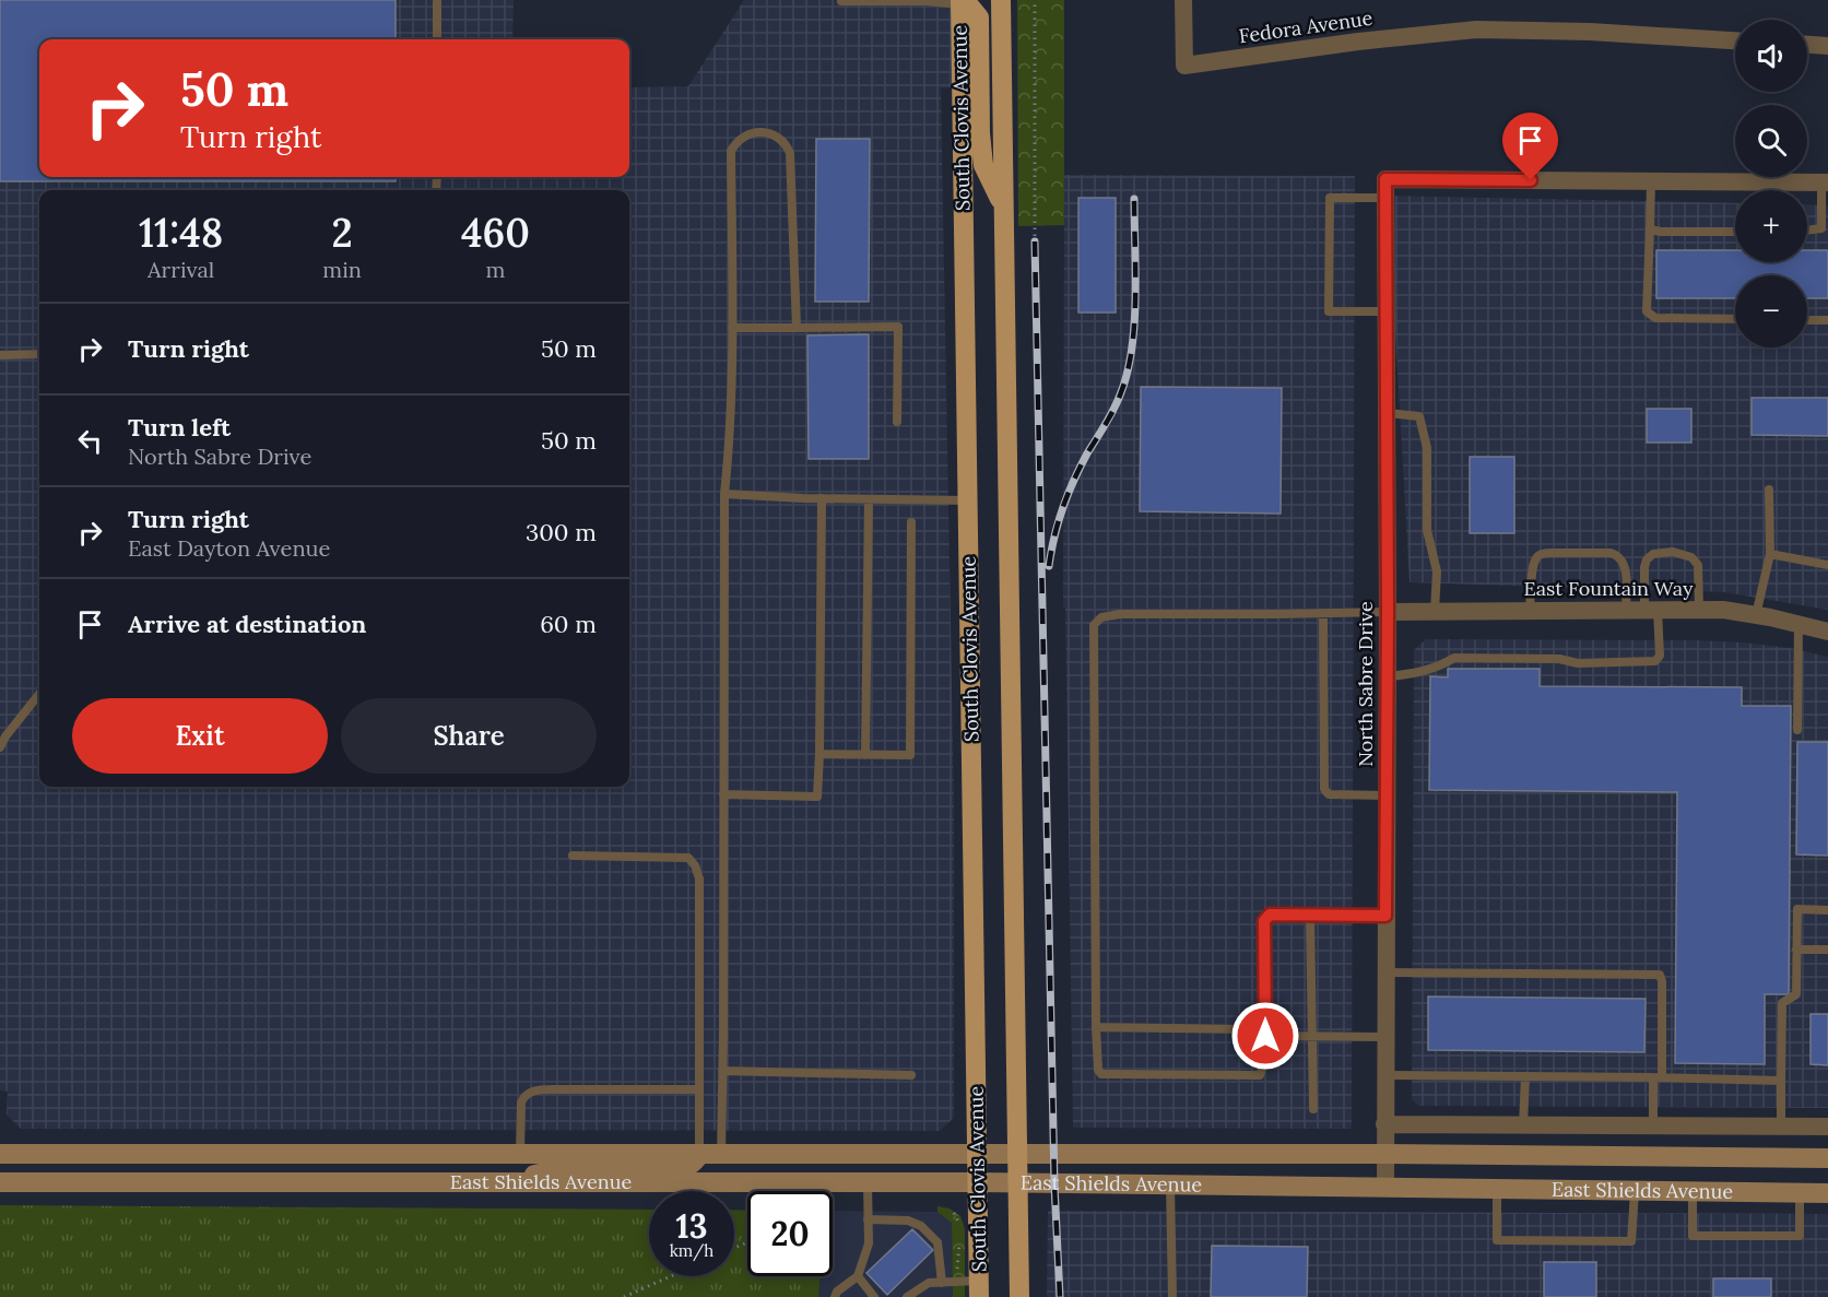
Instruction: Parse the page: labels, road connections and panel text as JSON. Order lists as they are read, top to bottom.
{
  "streets": {
    "main road": ["South Clovis Avenue", "East Shields Avenue"],
    "street": ["Fedora Avenue", "East Fountain Way", "North Sabre Drive"]
  },
  "crossings": [
    ["South Clovis Avenue", "East Shields Avenue"],
    ["East Fountain Way", "North Sabre Drive"],
    ["North Sabre Drive", "East Shields Avenue"]
  ],
  "page": {
    "map_buttons": ["+", "−"],
    "turn": ["50 m", "Turn right"],
    "eta": [
      "11:48",
      "Arrival",
      "2",
      "min",
      "460",
      "m"
    ],
    "list": [
      {
        "name": "Turn right",
        "value": "50 m"
      },
      {
        "name": "Turn left",
        "note": "North Sabre Drive",
        "value": "50 m"
      },
      {
        "name": "Turn right",
        "note": "East Dayton Avenue",
        "value": "300 m"
      },
      {
        "name": "Arrive at destination",
        "value": "60 m"
      }
    ],
    "buttons": ["Exit", "Share"],
    "speed": "13 km/h",
    "limit": "20"
  }
}
